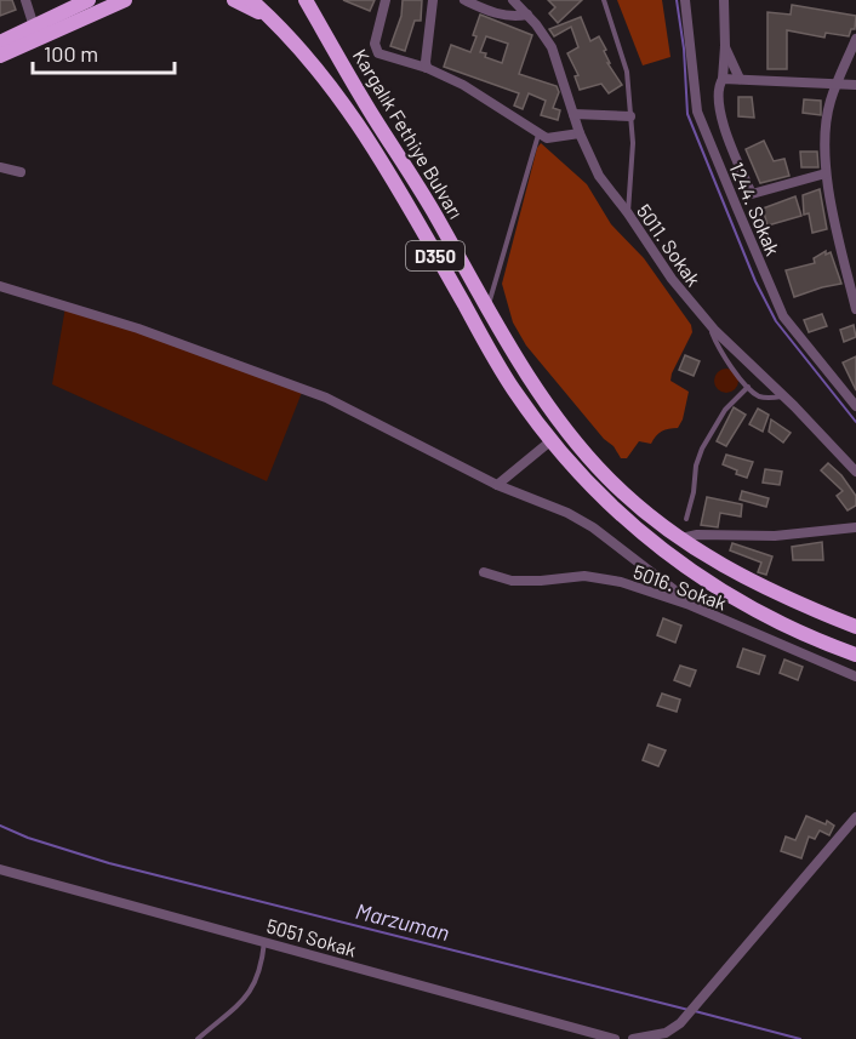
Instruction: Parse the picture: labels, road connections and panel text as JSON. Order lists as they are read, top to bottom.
{
  "streets": {
    "highway": ["Kargalık Fethiye Bulvarı", "D350"],
    "street": [
      "1244. Sokak",
      "5011. Sokak",
      "5016. Sokak",
      "5051 Sokak"
    ]
  },
  "water": ["Marzuman"],
  "scale_bar": "100 m"
}
